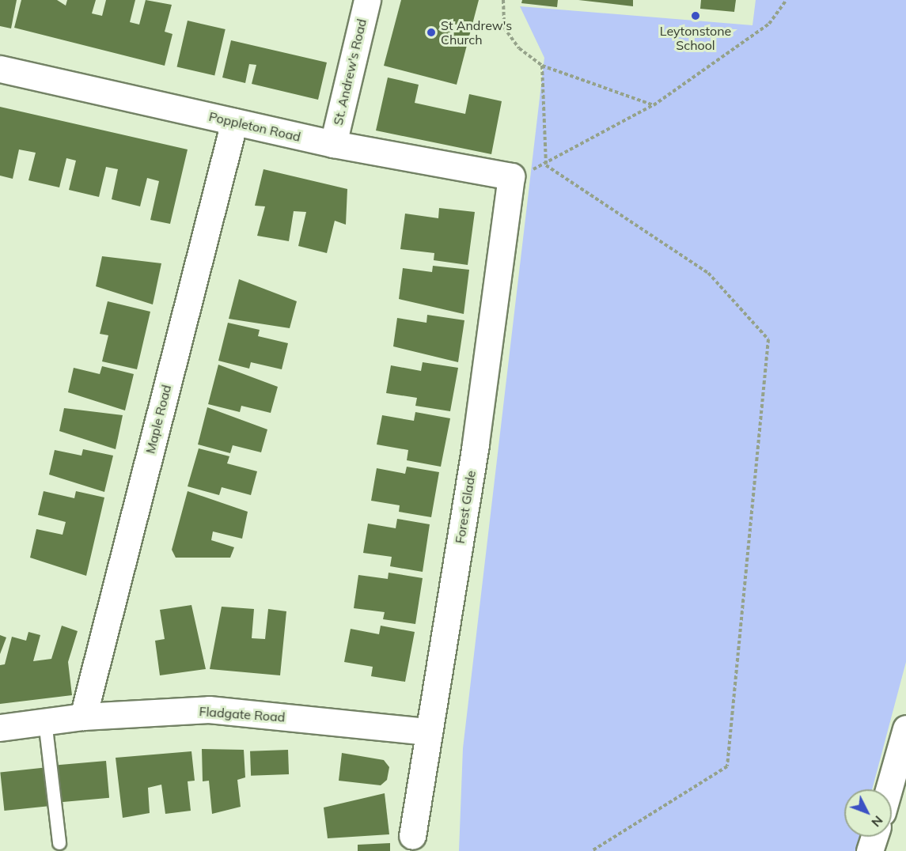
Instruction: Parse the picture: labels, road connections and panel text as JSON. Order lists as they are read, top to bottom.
{
  "streets": {
    "street": [
      "St. Andrew's Road",
      "Poppleton Road",
      "Maple Road",
      "Forest Glade",
      "Fladgate Road"
    ]
  },
  "crossings": [
    ["St. Andrew's Road", "Poppleton Road"],
    ["Poppleton Road", "Maple Road"],
    ["Poppleton Road", "Forest Glade"],
    ["Maple Road", "Fladgate Road"],
    ["Forest Glade", "Fladgate Road"]
  ],
  "places": ["Leytonstone School", "St Andrew's Church"],
  "north": "bottom right"
}
